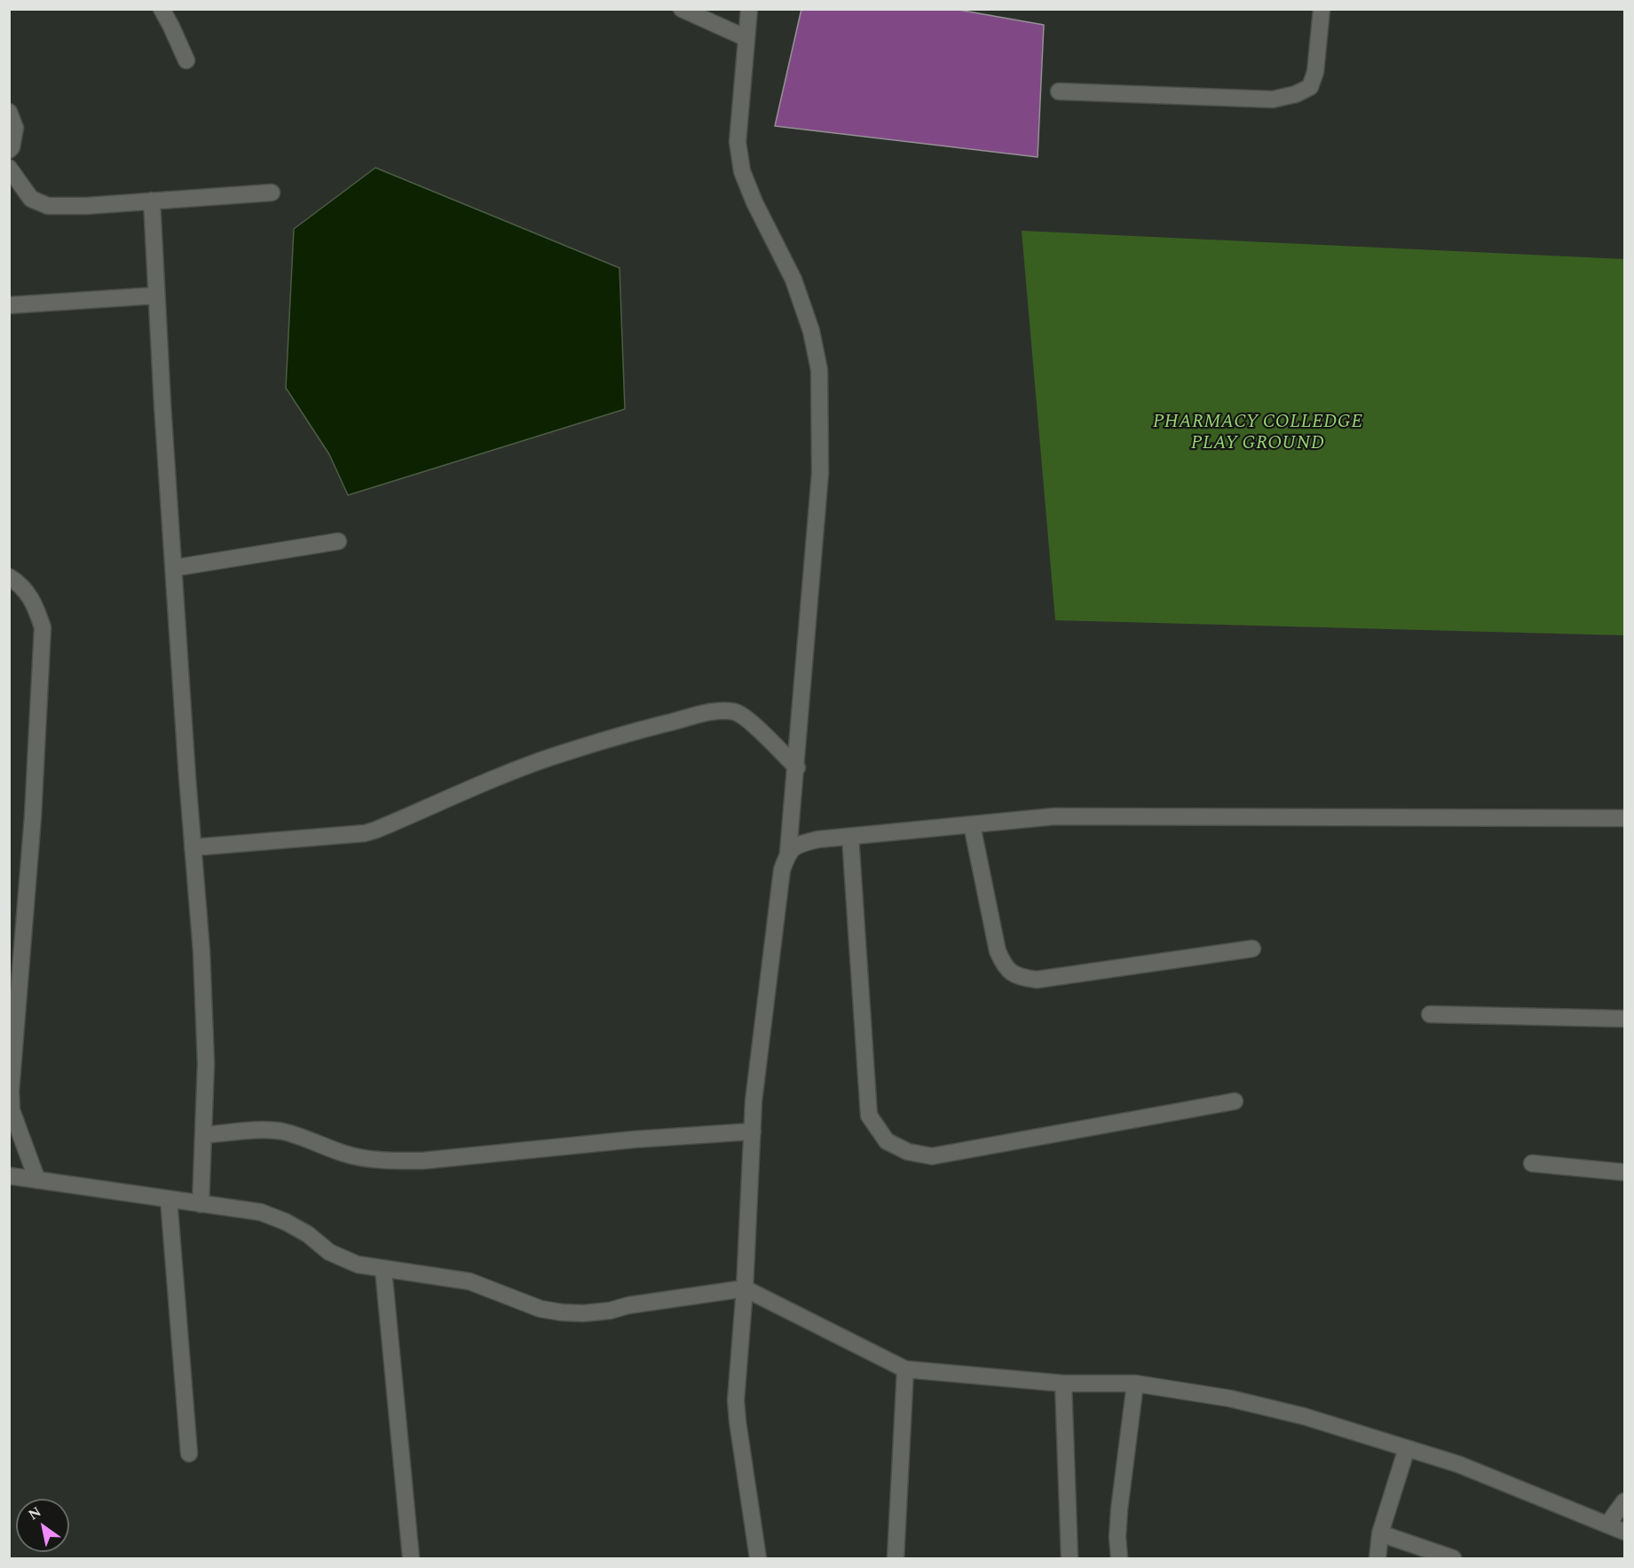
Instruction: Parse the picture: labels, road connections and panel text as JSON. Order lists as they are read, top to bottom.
{
  "parks": ["PHARMACY COLLEDGE PLAY GROUND"],
  "north": "top left"
}
